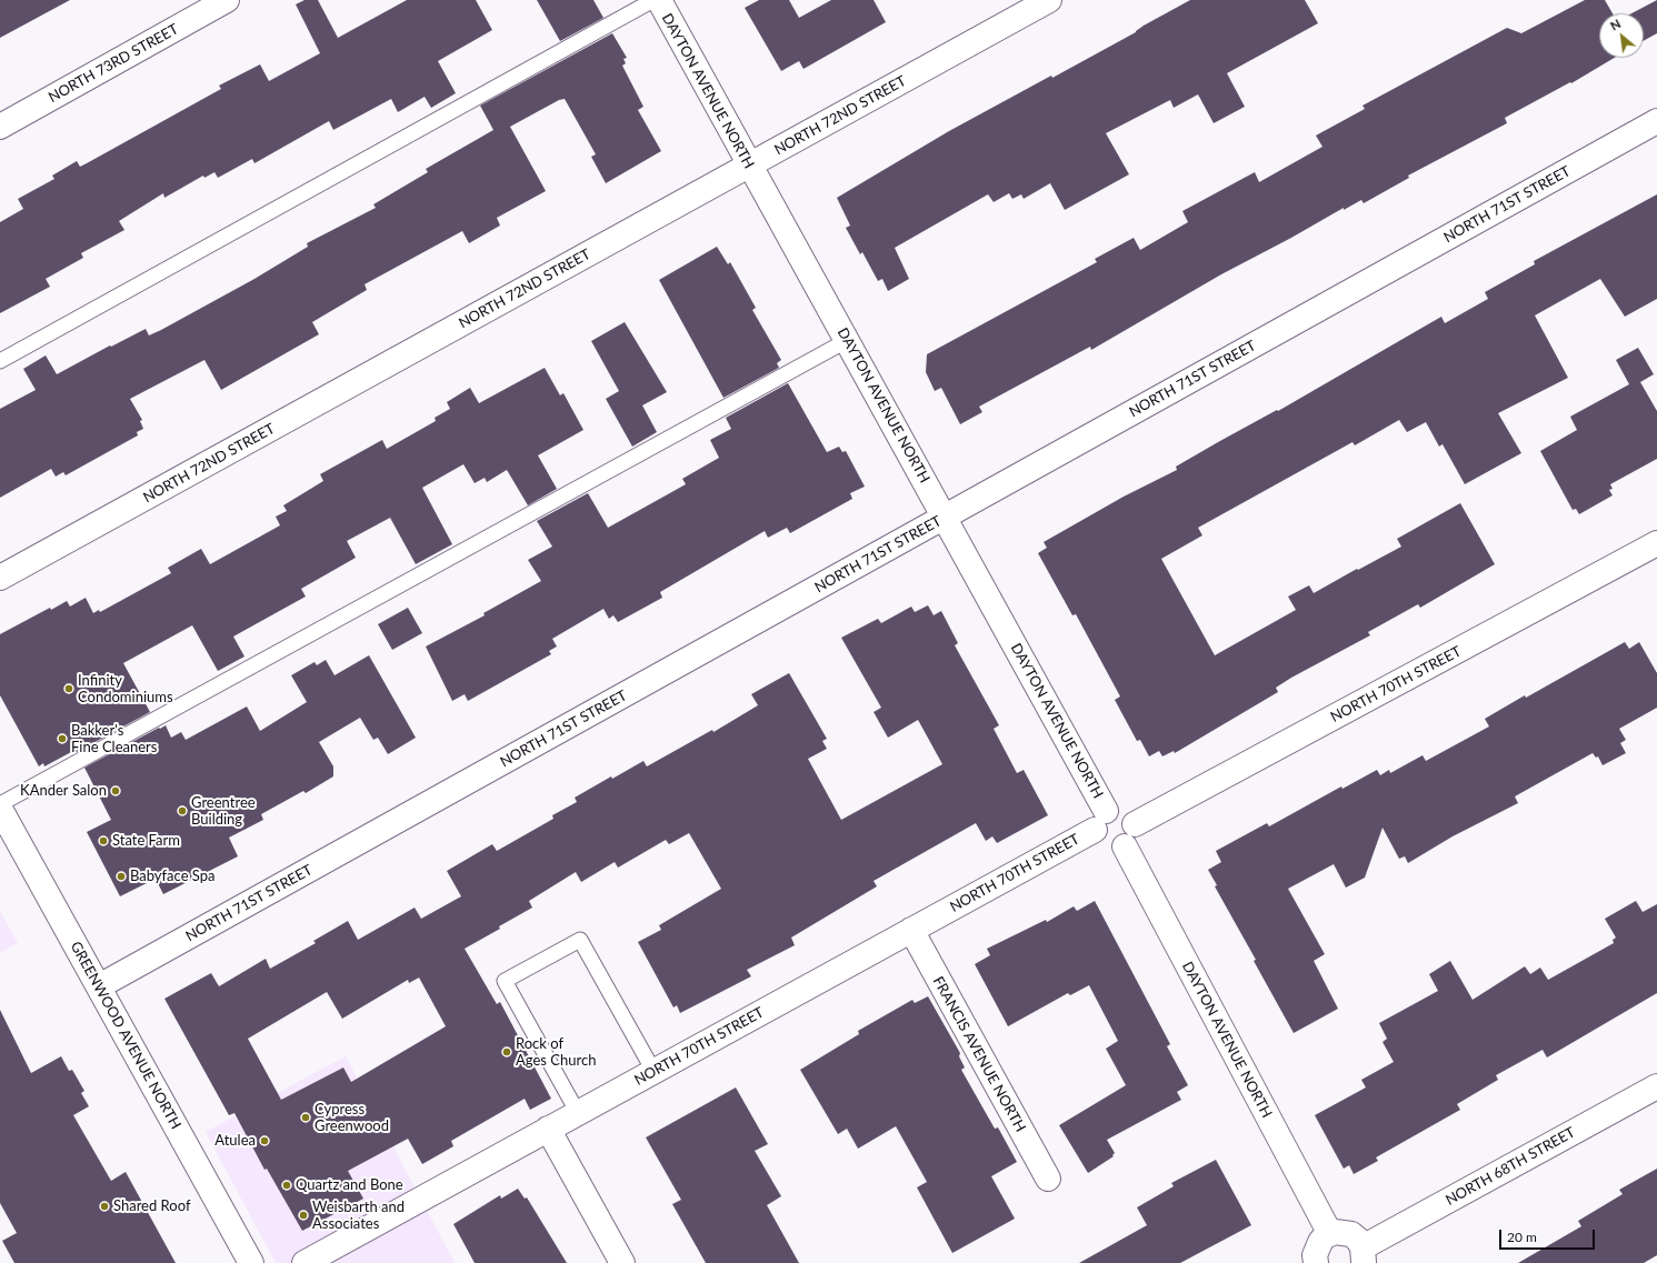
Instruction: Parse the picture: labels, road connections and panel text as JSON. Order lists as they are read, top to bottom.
{
  "streets": {
    "street": [
      "NORTH 73RD STREET",
      "DAYTON AVENUE NORTH",
      "NORTH 72ND STREET",
      "NORTH 71ST STREET",
      "NORTH 70TH STREET",
      "GREENWOOD AVENUE NORTH",
      "FRANCIS AVENUE NORTH",
      "NORTH 68TH STREET"
    ]
  },
  "crossings": [
    ["DAYTON AVENUE NORTH", "NORTH 72ND STREET"],
    ["DAYTON AVENUE NORTH", "NORTH 71ST STREET"],
    ["DAYTON AVENUE NORTH", "NORTH 70TH STREET"],
    ["NORTH 71ST STREET", "GREENWOOD AVENUE NORTH"],
    ["NORTH 70TH STREET", "FRANCIS AVENUE NORTH"]
  ],
  "places": [
    "Infinity Condominiums",
    "Bakker's Fine Cleaners",
    "KAnder Salon",
    "Greentree Building",
    "State Farm",
    "Babyface Spa",
    "Rock of Ages Church",
    "Cypress Greenwood",
    "Atulea",
    "Quartz and Bone",
    "Shared Roof",
    "Weisbarth and Associates"
  ],
  "scale_bar": "20 m",
  "north": "top left"
}
